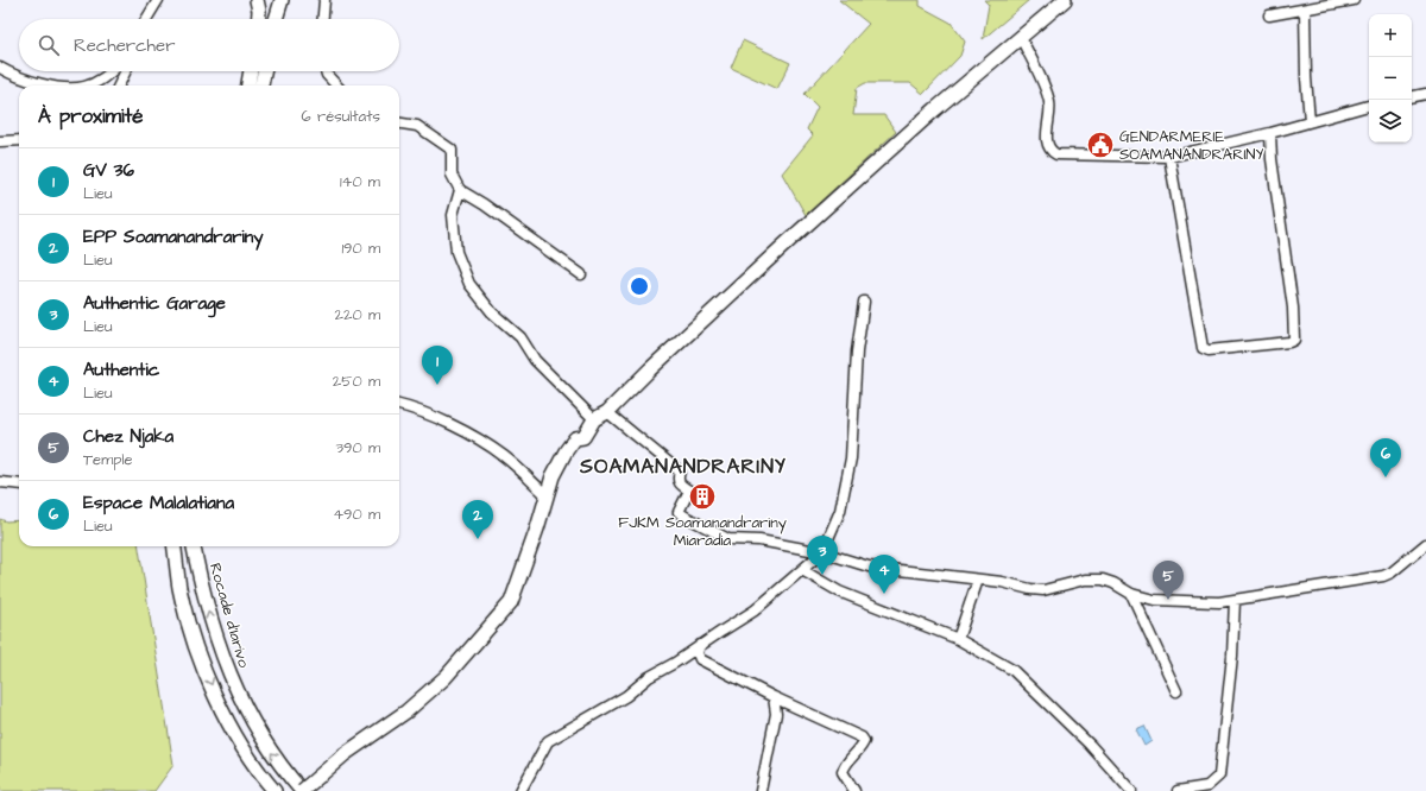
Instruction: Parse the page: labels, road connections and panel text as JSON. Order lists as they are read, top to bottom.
{
  "streets": {
    "street": ["Rocade d'Iarivo"]
  },
  "districts": ["SOAMANANDRARINY"],
  "places": {
    "public building": ["GENDARMERIE SOAMANANDRARINY"],
    "building": ["FJKM Soamanandrariny Miaradia"]
  },
  "page": {
    "map_buttons": ["+", "−"],
    "search": "Rechercher",
    "heading": ["À proximité", "6 résultats"],
    "list": [
      {
        "mark": "1",
        "name": "GV 36",
        "note": "Lieu",
        "value": "140 m"
      },
      {
        "mark": "2",
        "name": "EPP Soamanandrariny",
        "note": "Lieu",
        "value": "190 m"
      },
      {
        "mark": "3",
        "name": "Authentic Garage",
        "note": "Lieu",
        "value": "220 m"
      },
      {
        "mark": "4",
        "name": "Authentic",
        "note": "Lieu",
        "value": "250 m"
      },
      {
        "mark": "5",
        "name": "Chez Njaka",
        "note": "Temple",
        "value": "390 m"
      },
      {
        "mark": "6",
        "name": "Espace Malalatiana",
        "note": "Lieu",
        "value": "490 m"
      }
    ],
    "pins": [
      "1",
      "6",
      "2",
      "3",
      "4",
      "5"
    ]
  }
}
